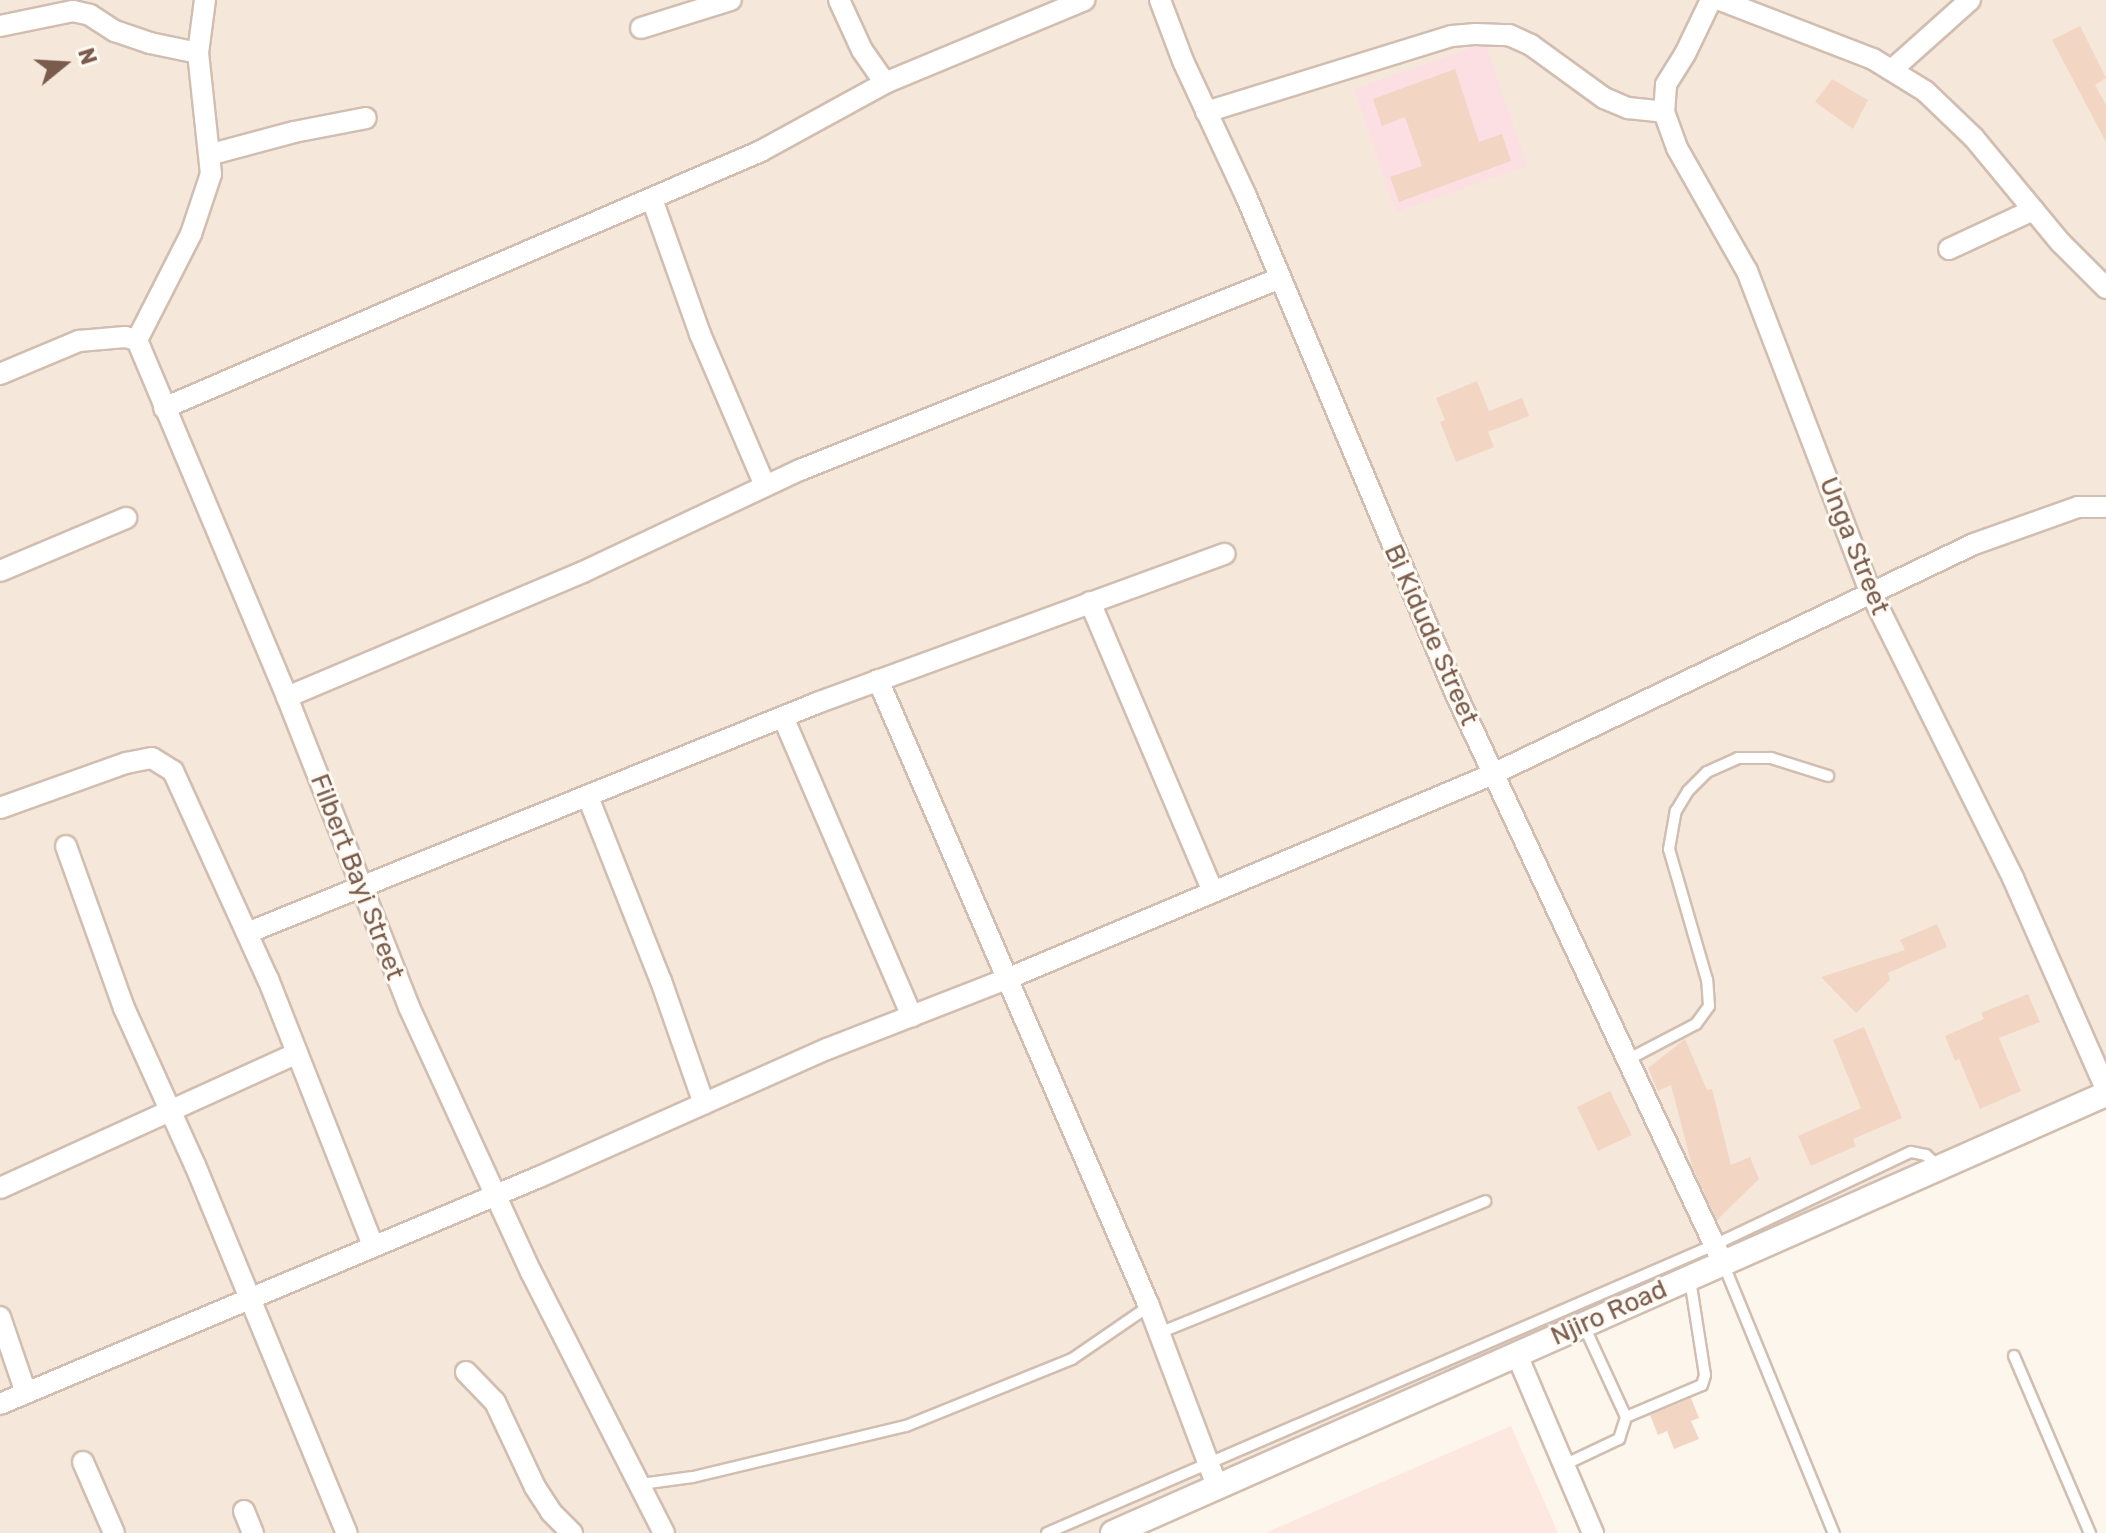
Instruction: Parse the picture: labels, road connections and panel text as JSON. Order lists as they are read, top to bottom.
{
  "streets": {
    "street": [
      "Unga Street",
      "Bi Kidude Street",
      "Filbert Bayi Street",
      "Njiro Road"
    ]
  },
  "crossings": [
    ["Unga Street", "Njiro Road"],
    ["Bi Kidude Street", "Njiro Road"]
  ],
  "north": "right"
}
